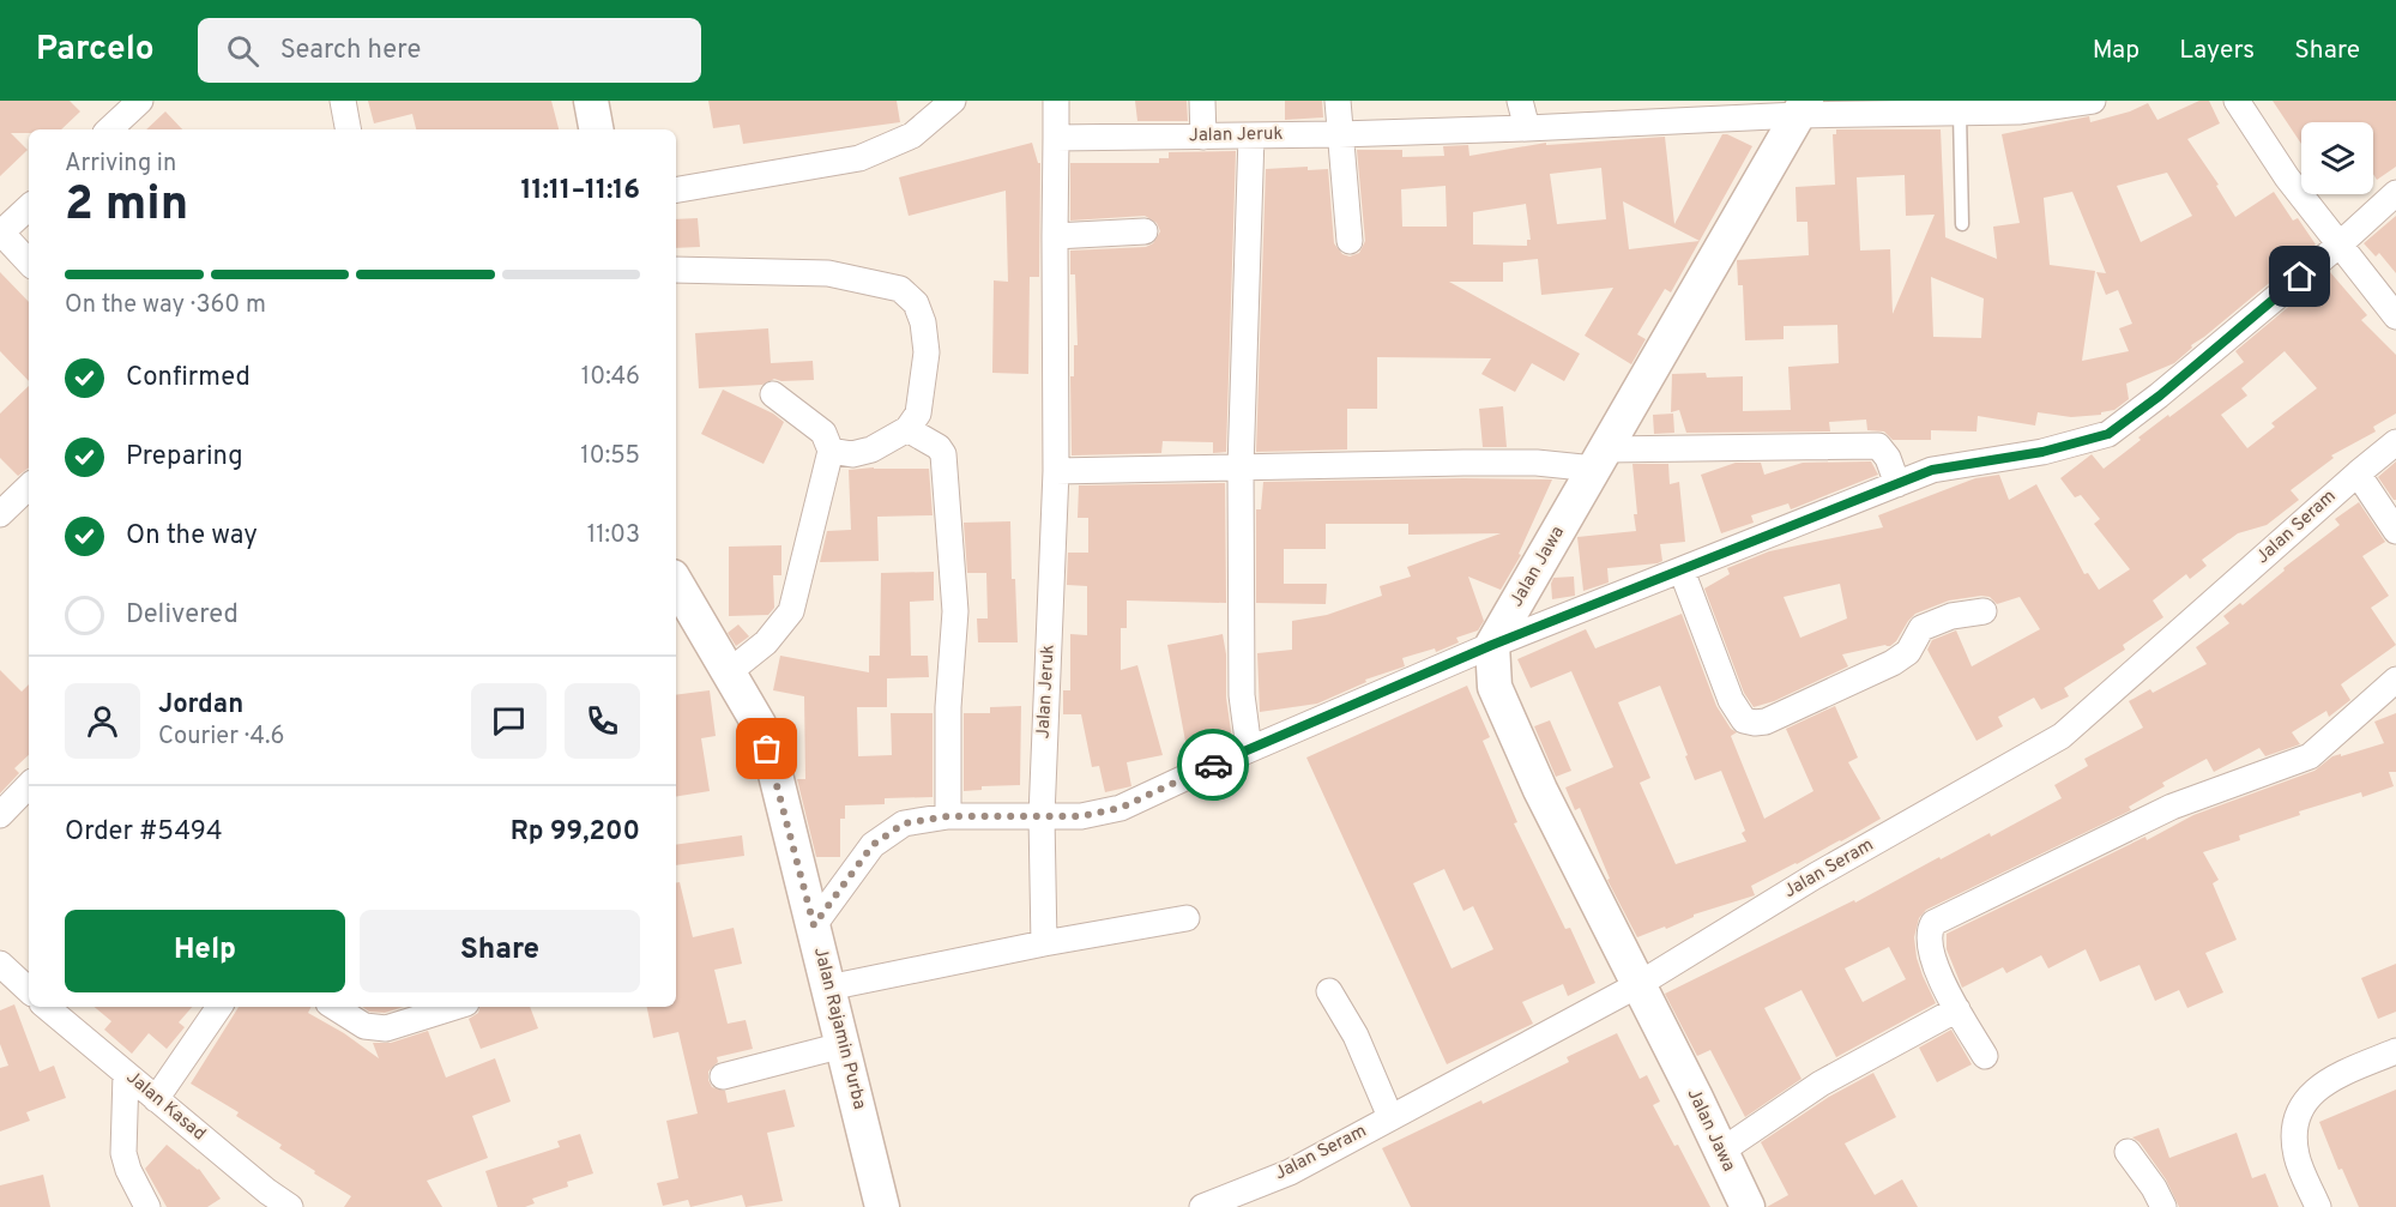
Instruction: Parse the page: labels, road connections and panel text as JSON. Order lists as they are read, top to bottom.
{
  "streets": {
    "street": [
      "Jalan Jeruk",
      "Jalan Seram",
      "Jalan Jawa",
      "Jalan Rajamin Purba",
      "Jalan Kasad"
    ]
  },
  "crossings": [
    ["Jalan Jeruk", "Jalan Jawa"],
    ["Jalan Seram", "Jalan Jawa"]
  ],
  "page": {
    "header": "Parcelo",
    "search": "Search here",
    "nav": ["Map", "Layers", "Share"],
    "heading": ["2 min", "Arriving in", "11:11–11:16"],
    "panel": [
      "Jordan",
      "Courier · 4.6",
      "Order #5494",
      "Rp 99,200"
    ],
    "bar": "On the way · 360 m",
    "list": [
      ["Confirmed", "10:46"],
      ["Preparing", "10:55"],
      ["On the way", "11:03"],
      "Delivered"
    ],
    "buttons": ["Help", "Share"]
  }
}
